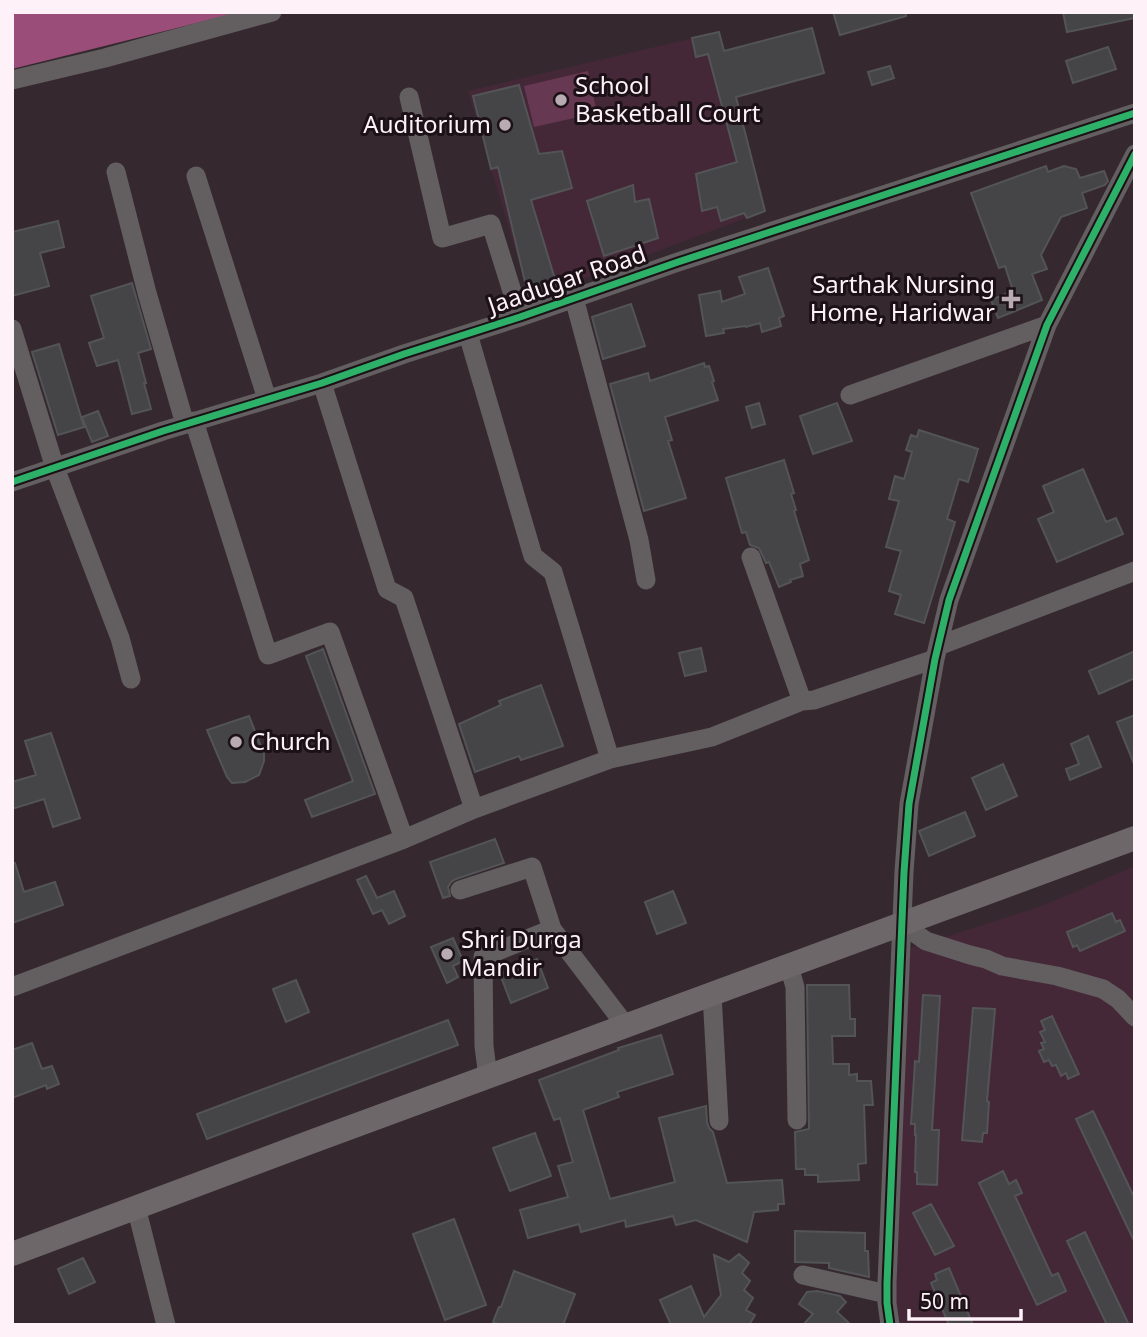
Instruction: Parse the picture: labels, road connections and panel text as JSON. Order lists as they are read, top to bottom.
{
  "streets": {
    "street": ["Jaadugar Road"]
  },
  "places": {
    "other": [
      "School Basketball Court",
      "Auditorium",
      "Church",
      "Shri Durga Mandir"
    ],
    "health": ["Sarthak Nursing Home, Haridwar"]
  },
  "scale_bar": "50 m"
}
